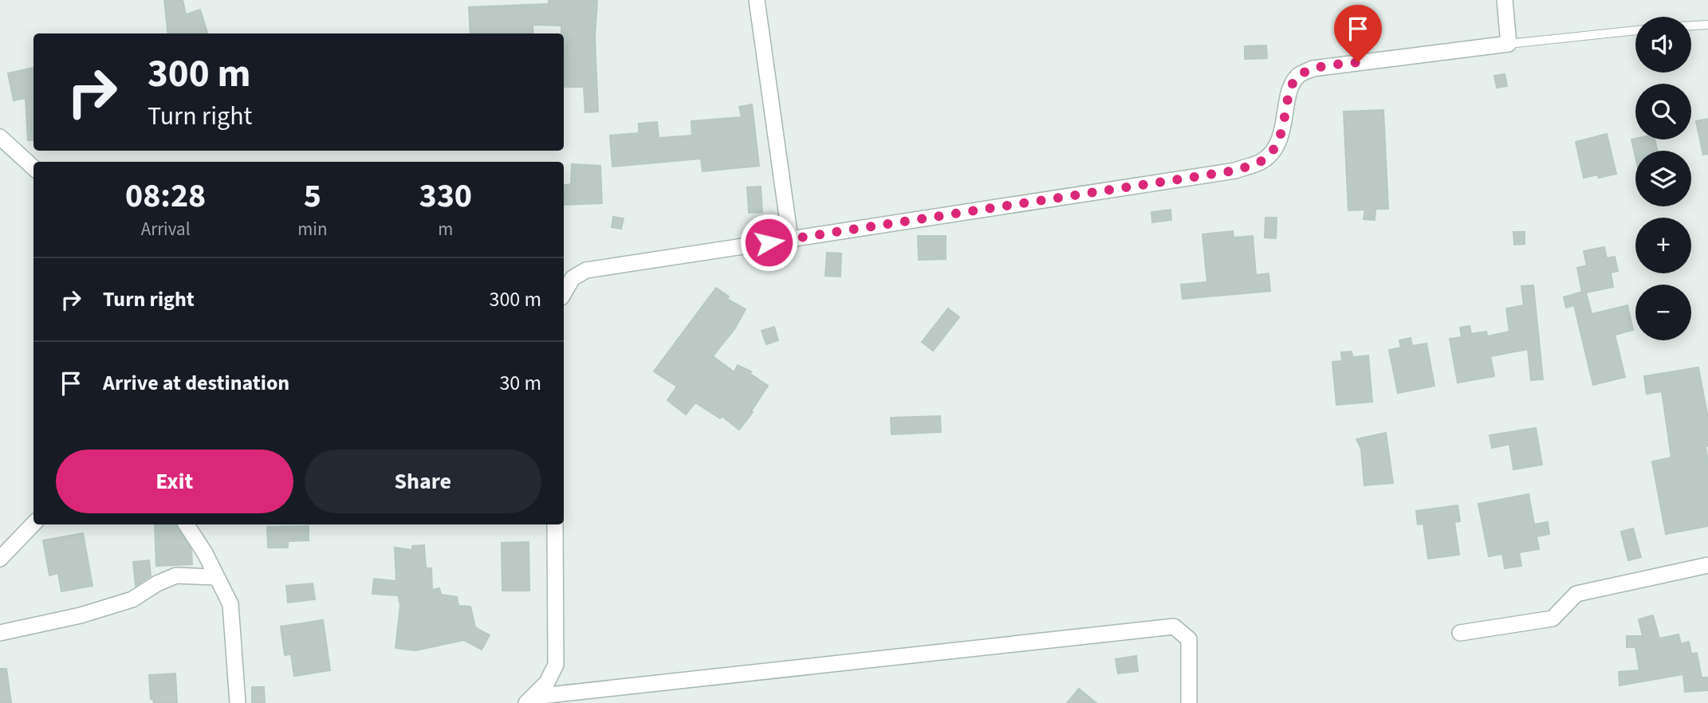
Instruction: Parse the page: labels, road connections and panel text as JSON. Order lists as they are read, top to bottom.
{
  "page": {
    "map_buttons": ["+", "−"],
    "turn": ["300 m", "Turn right"],
    "eta": [
      "08:28",
      "Arrival",
      "5",
      "min",
      "330",
      "m"
    ],
    "list": [
      {
        "name": "Turn right",
        "value": "300 m"
      },
      {
        "name": "Arrive at destination",
        "value": "30 m"
      }
    ],
    "buttons": ["Exit", "Share"]
  }
}
